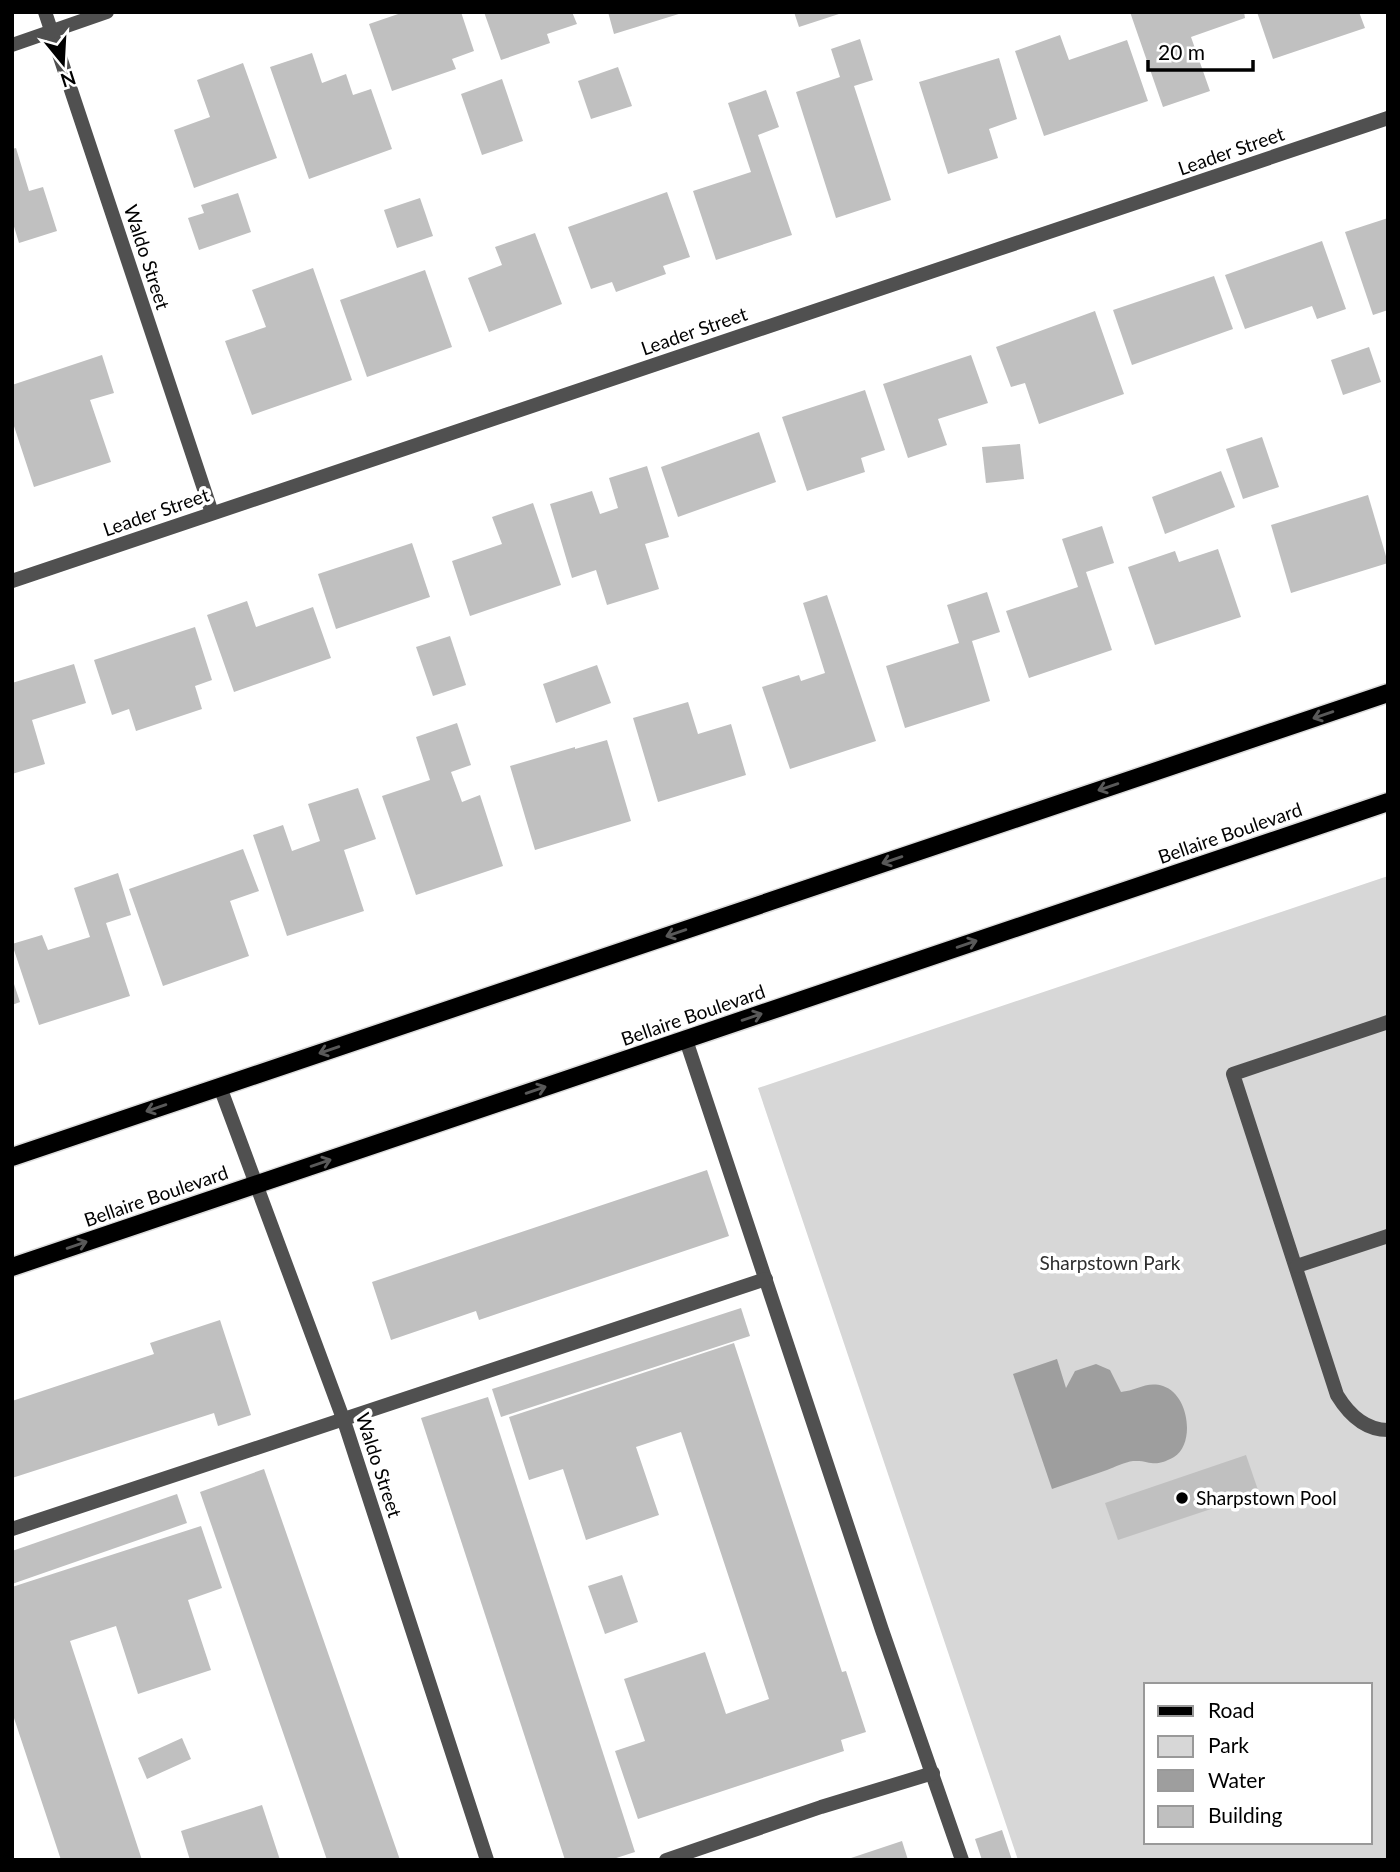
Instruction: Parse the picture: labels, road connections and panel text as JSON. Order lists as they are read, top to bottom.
{
  "streets": {
    "main road": ["Bellaire Boulevard"],
    "street": ["Leader Street", "Waldo Street"]
  },
  "crossings": [
    ["Leader Street", "Waldo Street"],
    ["Waldo Street", "Bellaire Boulevard"]
  ],
  "parks": ["Sharpstown Park"],
  "places": ["Sharpstown Pool"],
  "legend": [
    "Road",
    "Park",
    "Water",
    "Building"
  ],
  "scale_bar": "20 m",
  "north": "bottom"
}
